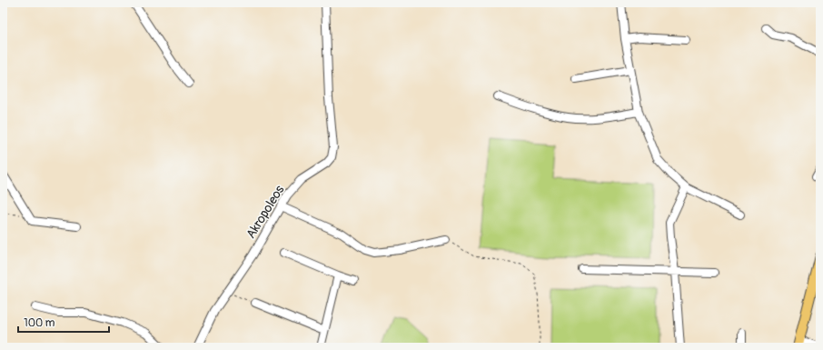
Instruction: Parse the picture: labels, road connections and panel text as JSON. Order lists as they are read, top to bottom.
{
  "streets": {
    "street": ["Akropoleos"]
  },
  "scale_bar": "100 m"
}
